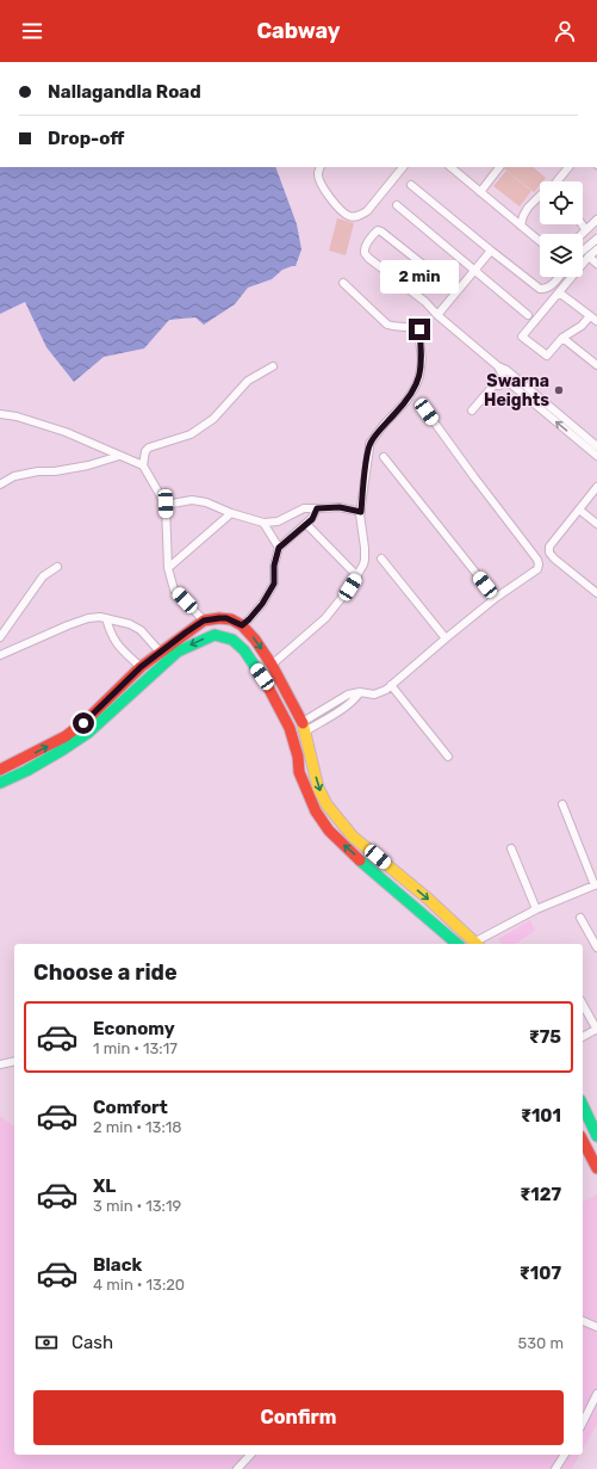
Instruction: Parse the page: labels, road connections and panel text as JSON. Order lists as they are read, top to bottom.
{
  "places": ["Swarna Heights"],
  "page": {
    "header": "Cabway",
    "banner": ["Nallagandla Road", "Drop-off"],
    "bubble": "2 min",
    "heading": "Choose a ride",
    "list": [
      {
        "name": "Economy",
        "note": "1 min · 13:17",
        "value": "₹75"
      },
      {
        "name": "Comfort",
        "note": "2 min · 13:18",
        "value": "₹101"
      },
      {
        "name": "XL",
        "note": "3 min · 13:19",
        "value": "₹127"
      },
      {
        "name": "Black",
        "note": "4 min · 13:20",
        "value": "₹107"
      }
    ],
    "pay": ["Cash", "530 m"],
    "buttons": "Confirm"
  }
}
